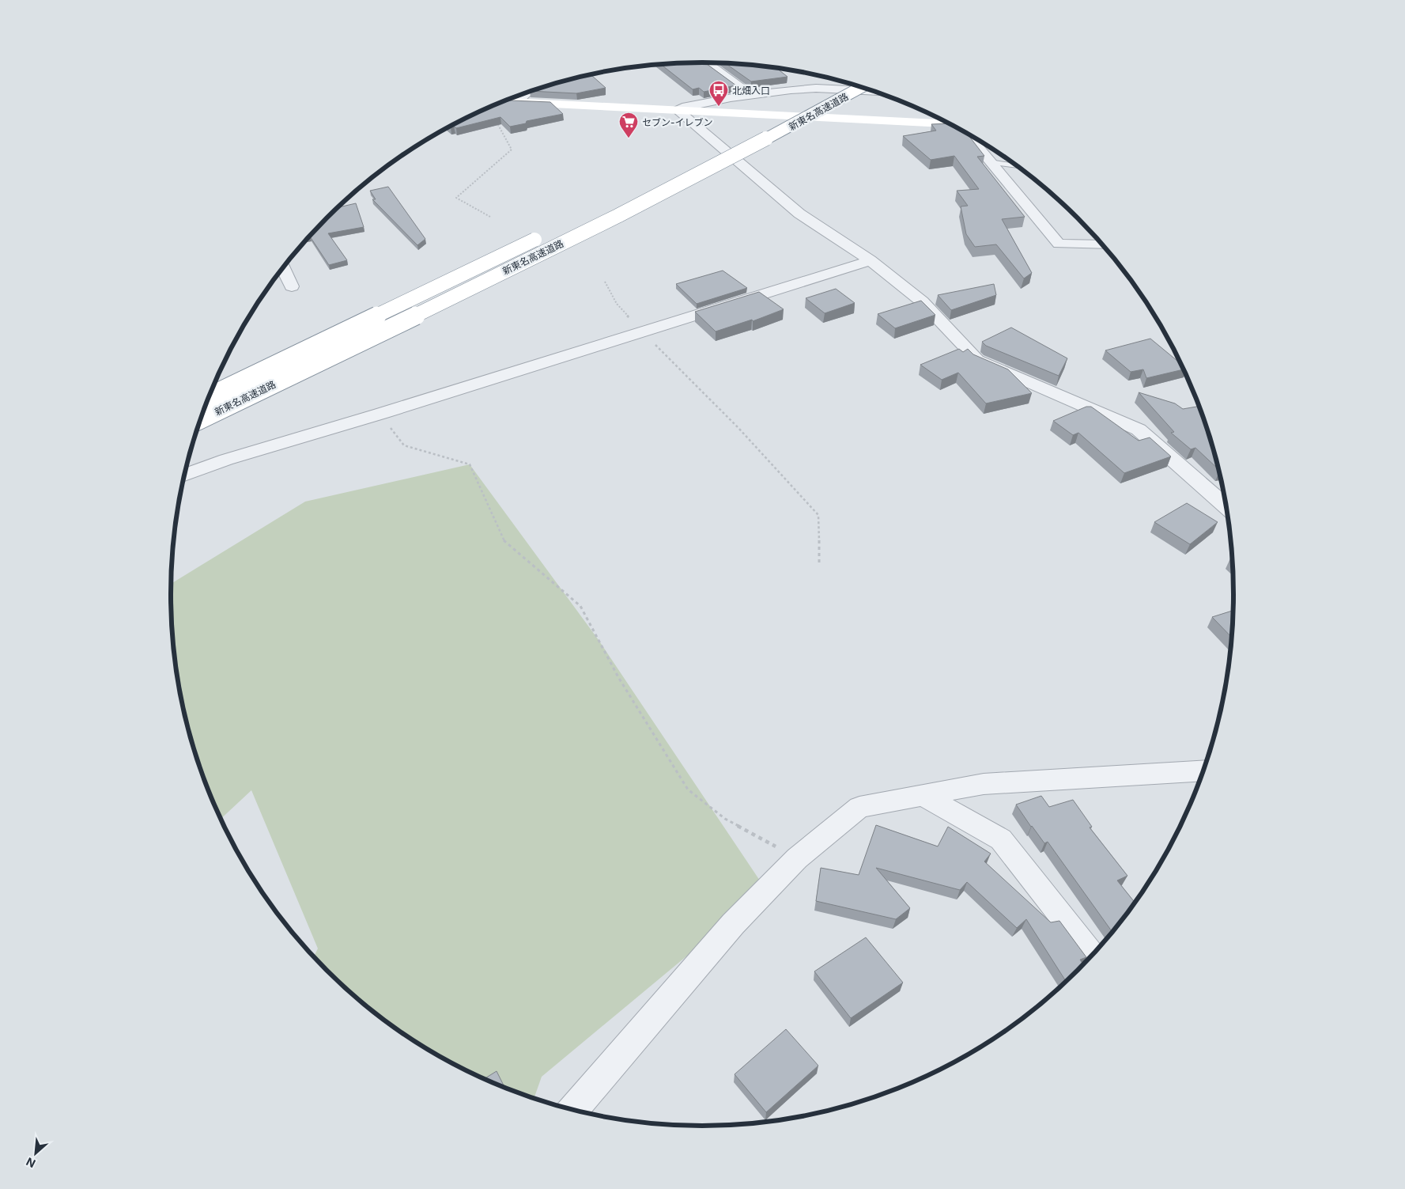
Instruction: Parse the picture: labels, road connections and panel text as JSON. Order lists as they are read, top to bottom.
{
  "streets": {
    "main road": ["新東名高速道路"]
  },
  "places": {
    "bus stop": ["北畑入口"],
    "supermarket": ["セブン-イレブン"]
  },
  "north": "bottom left"
}
